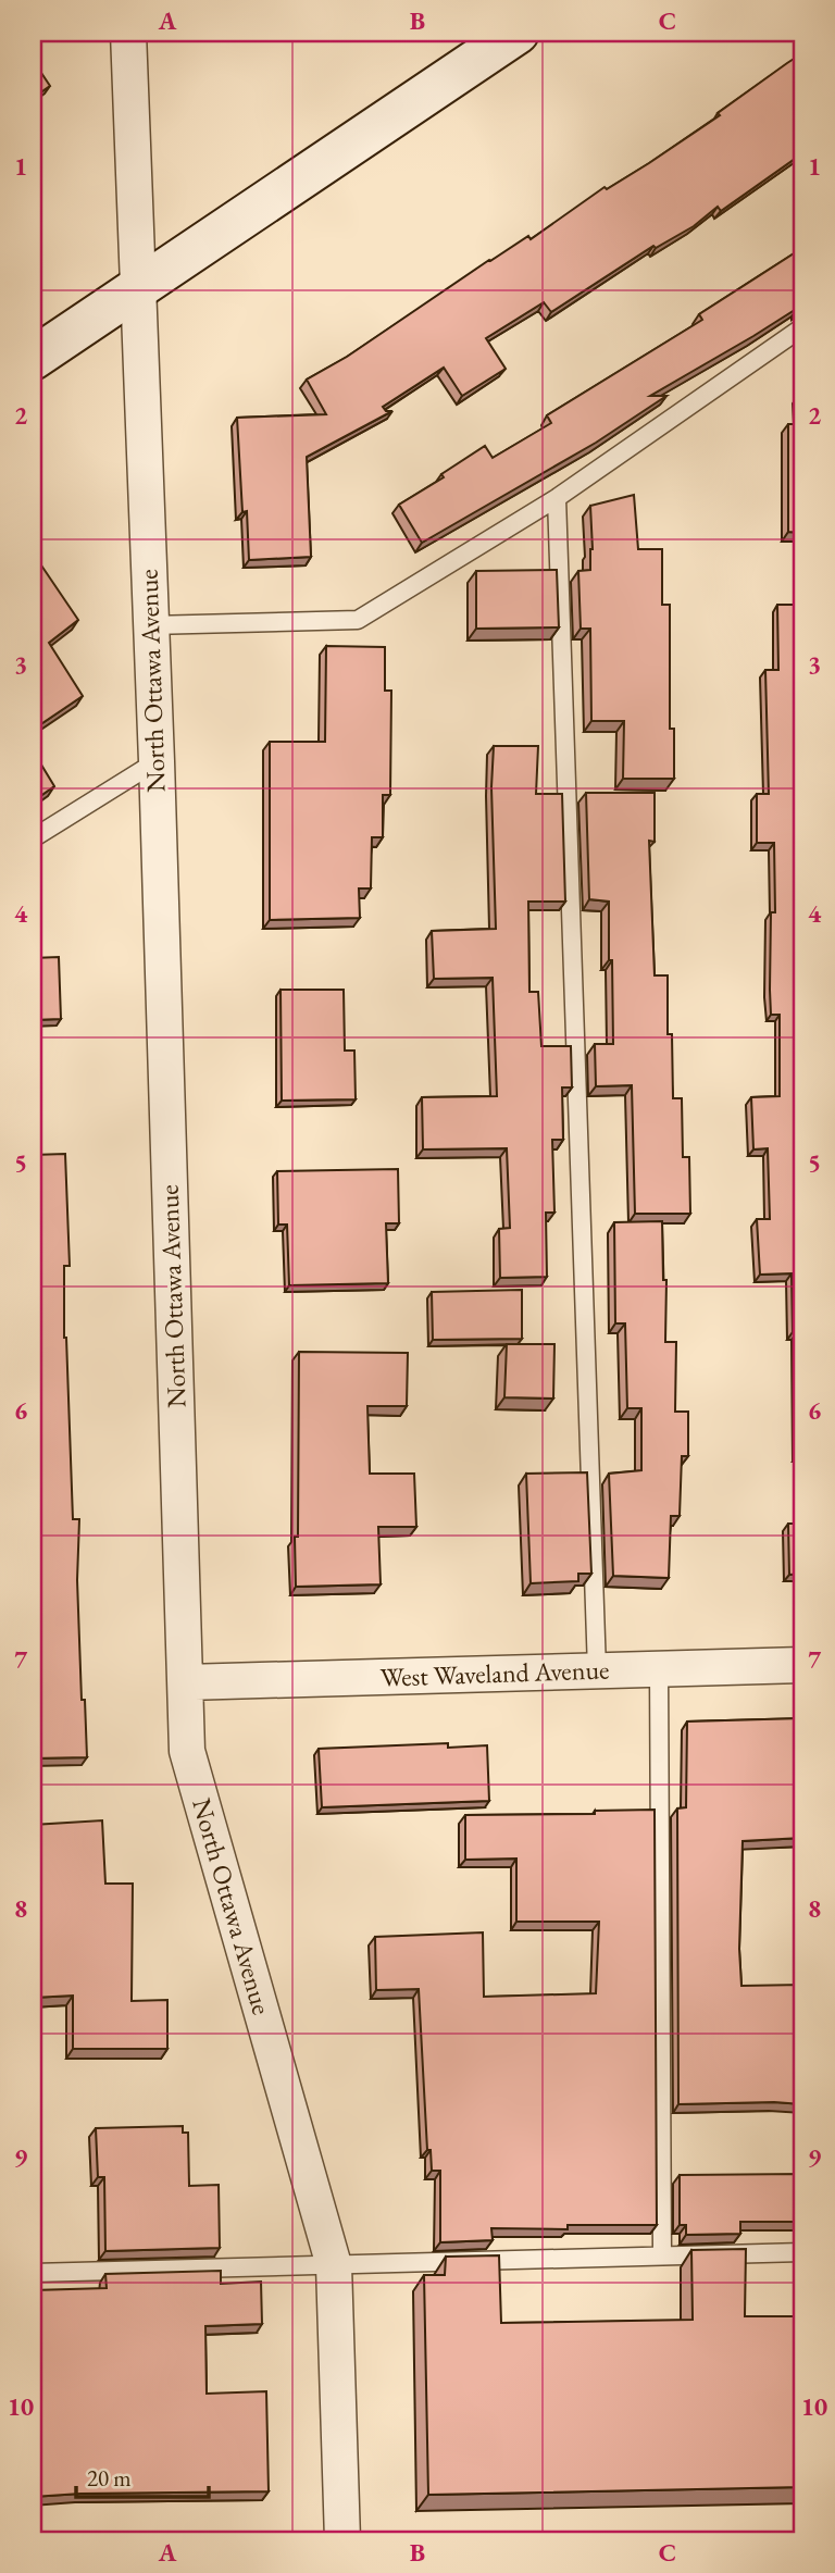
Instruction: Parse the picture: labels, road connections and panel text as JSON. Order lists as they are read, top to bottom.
{
  "streets": {
    "street": ["North Ottawa Avenue", "West Waveland Avenue"]
  },
  "crossings": [
    ["North Ottawa Avenue", "West Waveland Avenue"]
  ],
  "scale_bar": "20 m",
  "grid": {
    "columns": ["A", "B", "C"],
    "rows": [
      "1",
      "2",
      "3",
      "4",
      "5",
      "6",
      "7",
      "8",
      "9",
      "10"
    ]
  }
}
